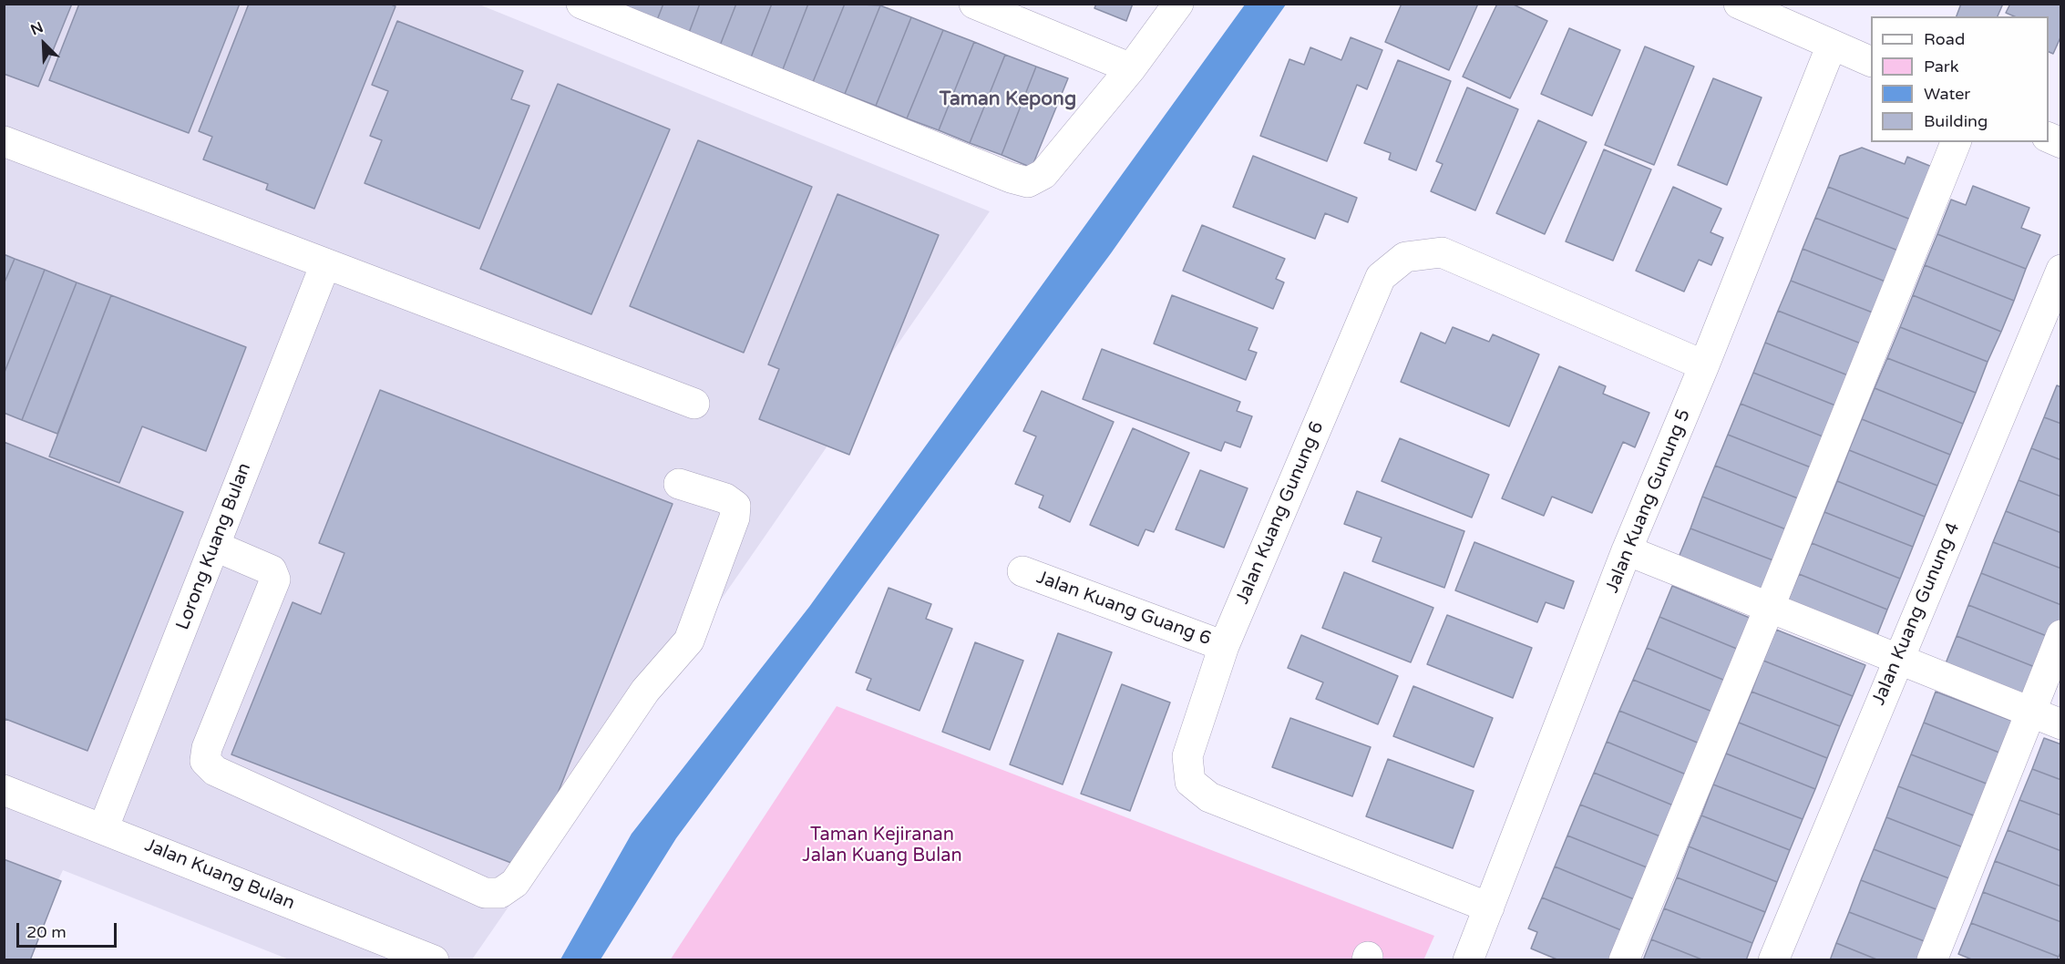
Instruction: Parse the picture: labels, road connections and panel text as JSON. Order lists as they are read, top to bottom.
{
  "streets": {
    "street": [
      "Jalan Kuang Gunung 5",
      "Jalan Kuang Gunung 6",
      "Lorong Kuang Bulan",
      "Jalan Kuang Guang 6",
      "Jalan Kuang Gunung 4",
      "Jalan Kuang Bulan"
    ]
  },
  "crossings": [
    ["Jalan Kuang Gunung 5", "Jalan Kuang Gunung 6"],
    ["Jalan Kuang Gunung 6", "Jalan Kuang Guang 6"],
    ["Lorong Kuang Bulan", "Jalan Kuang Bulan"]
  ],
  "districts": ["Taman Kepong"],
  "parks": ["Taman Kejiranan Jalan Kuang Bulan"],
  "legend": [
    "Road",
    "Park",
    "Water",
    "Building"
  ],
  "scale_bar": "20 m",
  "north": "top left"
}
